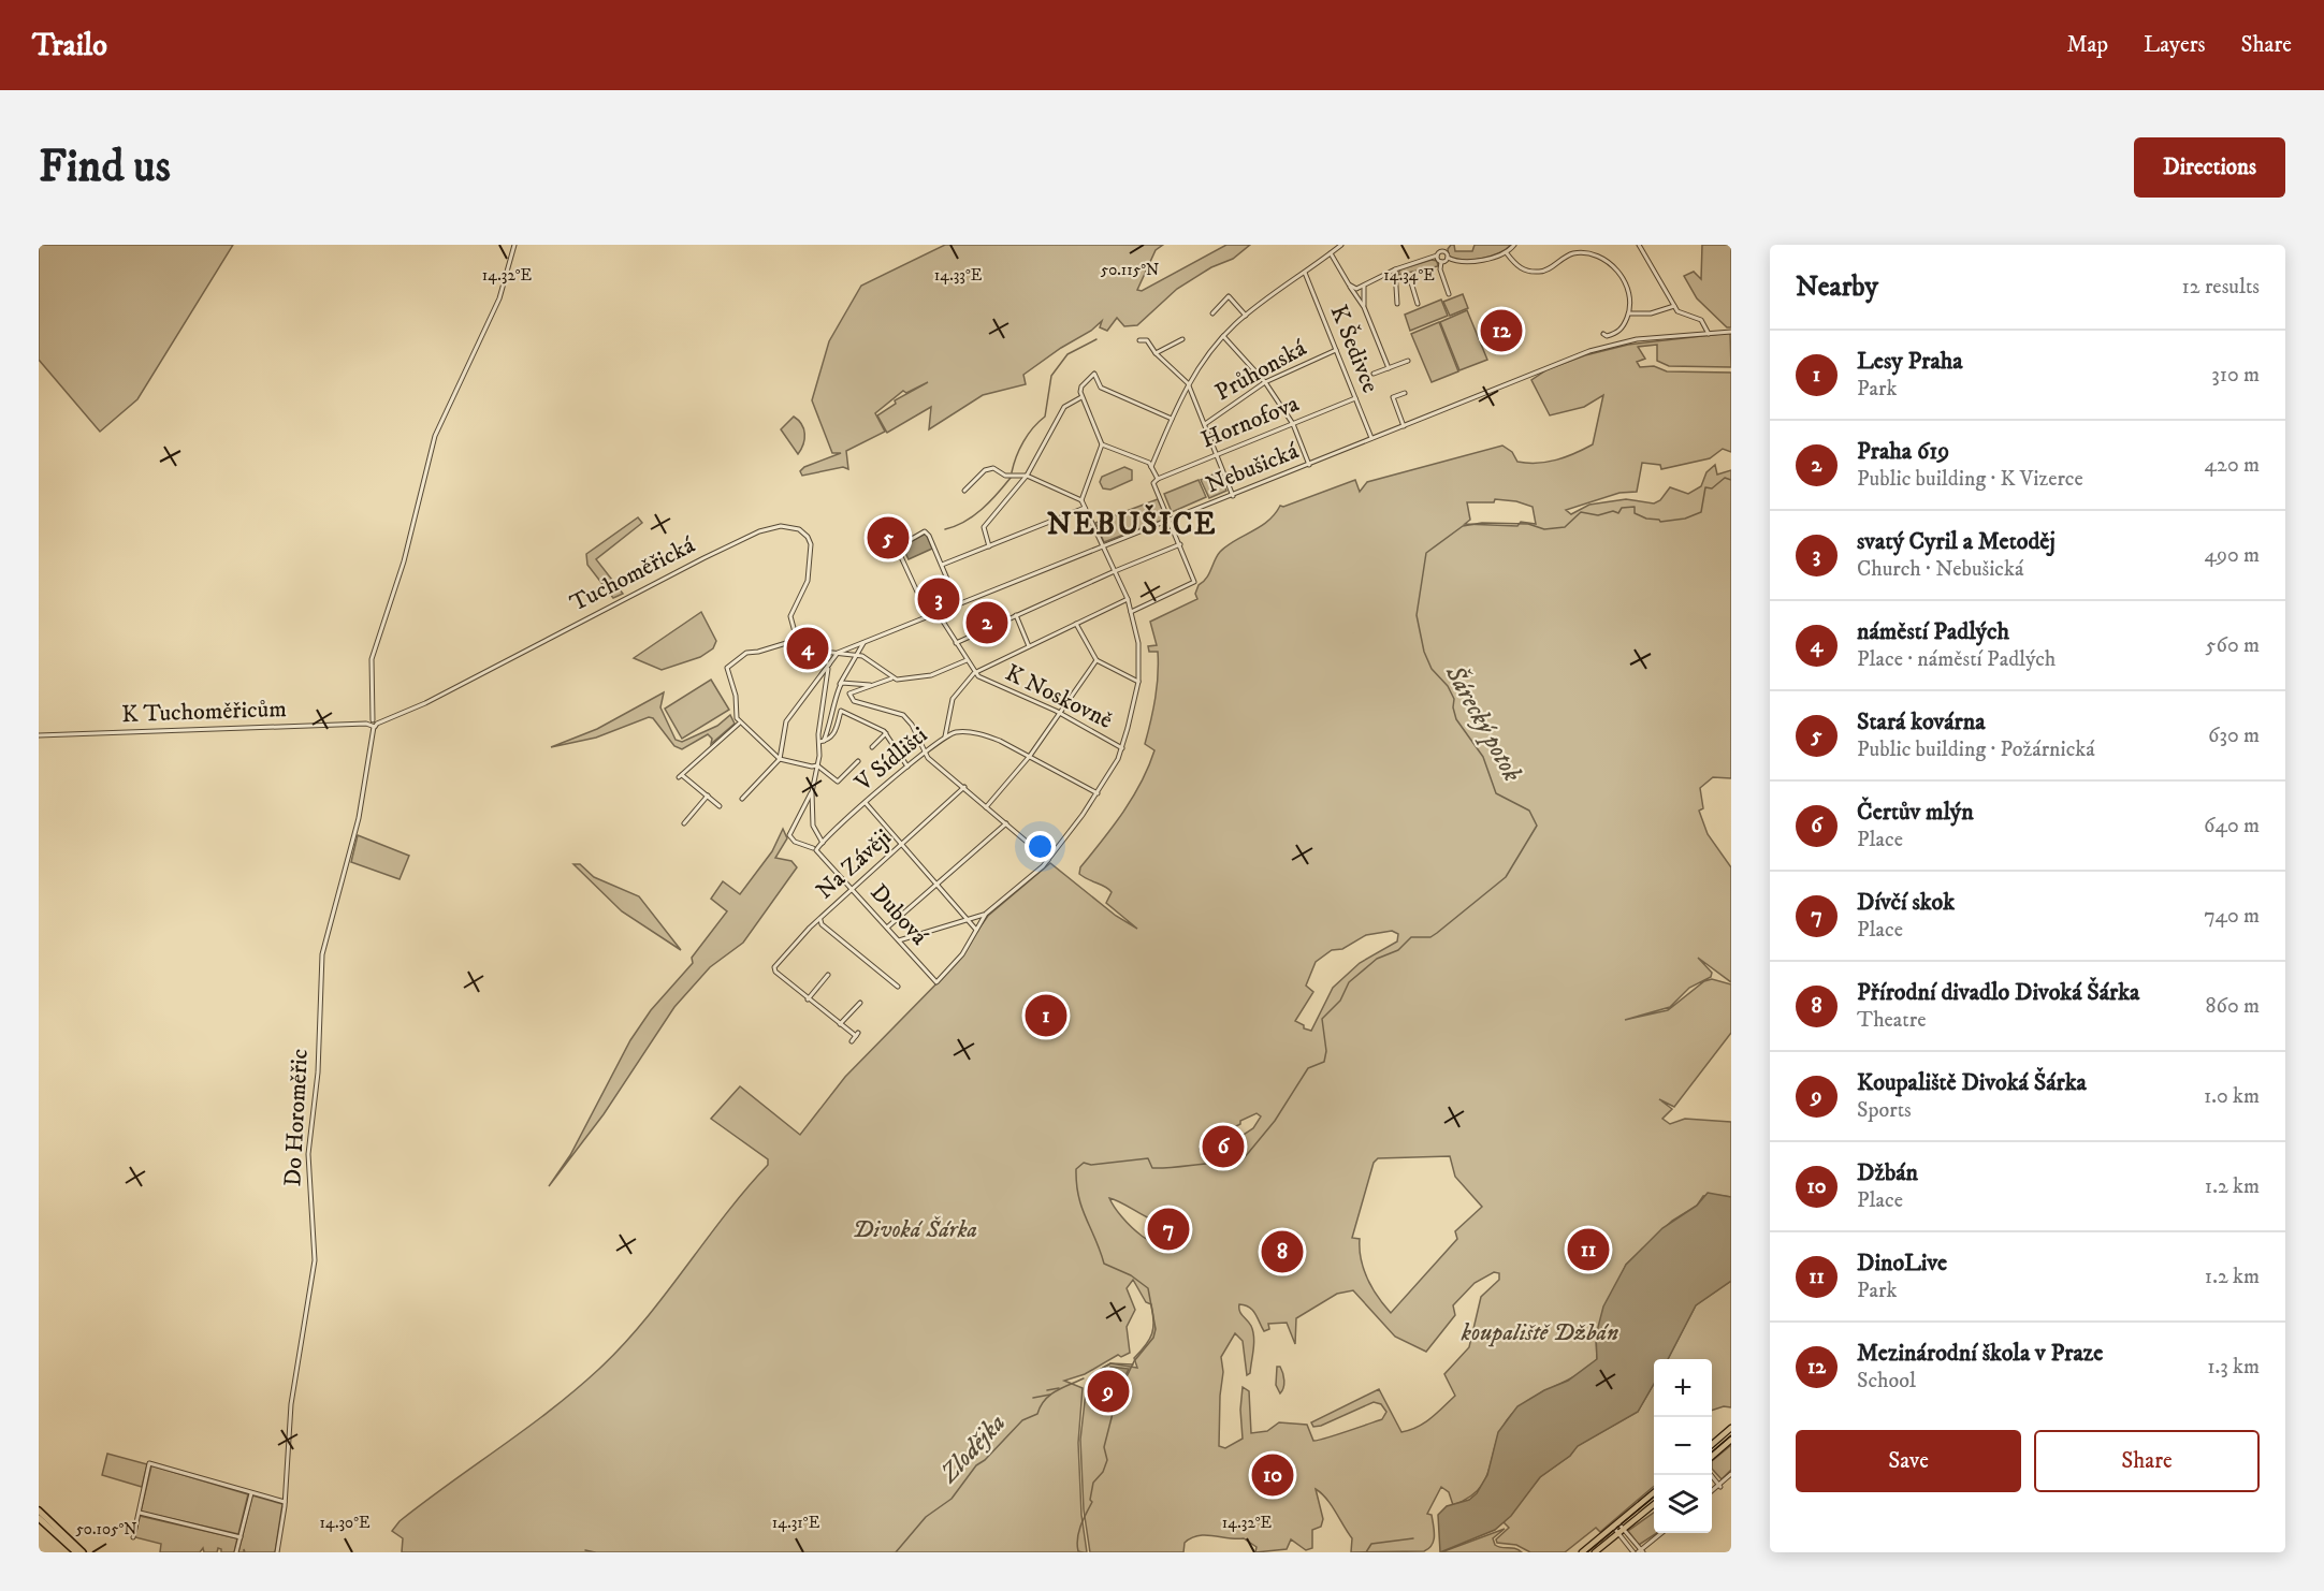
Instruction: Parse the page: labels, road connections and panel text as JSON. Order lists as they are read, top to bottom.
{
  "streets": {
    "street": [
      "K Šedivce",
      "Průhonská",
      "Hornofova",
      "Nebušická",
      "Tuchoměřická",
      "K Noskovně",
      "K Tuchoměřicům",
      "V Sídlišti",
      "Na Závěji",
      "Dubová",
      "Do Horoměřic"
    ]
  },
  "crossings": [
    ["K Šedivce", "Průhonská"],
    ["K Šedivce", "Hornofova"],
    ["K Šedivce", "Nebušická"],
    ["Nebušická", "K Noskovně"],
    ["Tuchoměřická", "K Tuchoměřicům"],
    ["Tuchoměřická", "Do Horoměřic"],
    ["K Tuchoměřicům", "Do Horoměřic"],
    ["V Sídlišti", "Dubová"],
    ["Na Závěji", "Dubová"]
  ],
  "districts": ["NEBUŠICE"],
  "water": ["Šárecký potok", "Zlodějka"],
  "parks": ["Divoká Šárka", "koupaliště Džbán"],
  "page": {
    "header": "Trailo",
    "nav": ["Map", "Layers", "Share"],
    "buttons": [
      "Directions",
      ["Save", "Share"]
    ],
    "title": "Find us",
    "heading": ["Nearby", "12 results"],
    "pins": [
      "12",
      "5",
      "3",
      "2",
      "4",
      "1",
      "6",
      "7",
      "11",
      "8",
      "9",
      "10"
    ],
    "list": [
      {
        "mark": "1",
        "name": "Lesy Praha",
        "note": "Park",
        "value": "310 m"
      },
      {
        "mark": "2",
        "name": "Praha 619",
        "note": "Public building · K Vizerce",
        "value": "420 m"
      },
      {
        "mark": "3",
        "name": "svatý Cyril a Metoděj",
        "note": "Church · Nebušická",
        "value": "490 m"
      },
      {
        "mark": "4",
        "name": "náměstí Padlých",
        "note": "Place · náměstí Padlých",
        "value": "560 m"
      },
      {
        "mark": "5",
        "name": "Stará kovárna",
        "note": "Public building · Požárnická",
        "value": "630 m"
      },
      {
        "mark": "6",
        "name": "Čertův mlýn",
        "note": "Place",
        "value": "640 m"
      },
      {
        "mark": "7",
        "name": "Dívčí skok",
        "note": "Place",
        "value": "740 m"
      },
      {
        "mark": "8",
        "name": "Přírodní divadlo Divoká Šárka",
        "note": "Theatre",
        "value": "860 m"
      },
      {
        "mark": "9",
        "name": "Koupaliště Divoká Šárka",
        "note": "Sports",
        "value": "1.0 km"
      },
      {
        "mark": "10",
        "name": "Džbán",
        "note": "Place",
        "value": "1.2 km"
      },
      {
        "mark": "11",
        "name": "DinoLive",
        "note": "Park",
        "value": "1.2 km"
      },
      {
        "mark": "12",
        "name": "Mezinárodní škola v Praze",
        "note": "School",
        "value": "1.3 km"
      }
    ],
    "map_buttons": ["+", "−"]
  },
  "coordinates": [
    "50.115°N",
    "14.32°E",
    "14.33°E",
    "14.34°E",
    "14.30°E",
    "14.31°E",
    "50.105°N"
  ]
}
